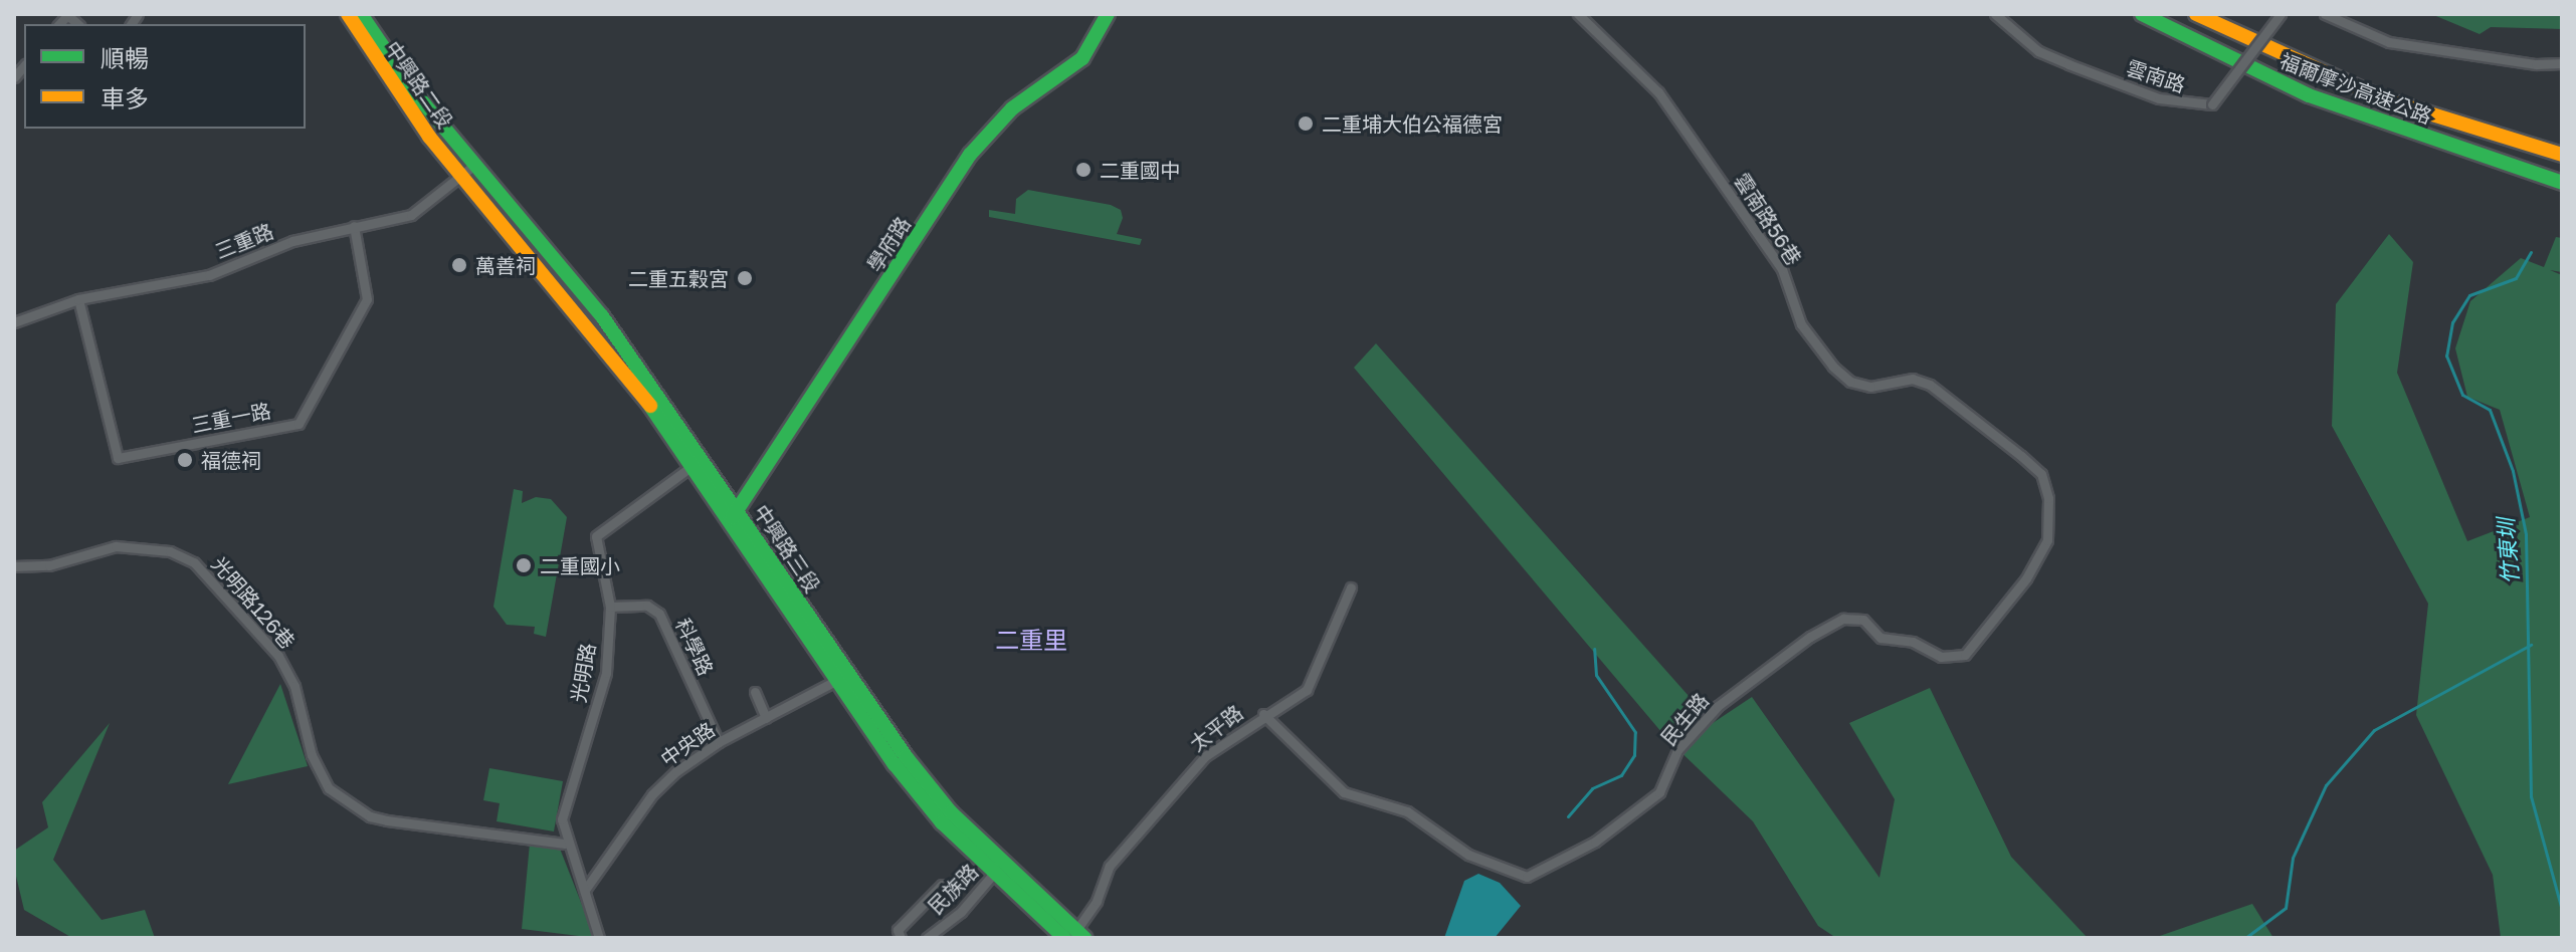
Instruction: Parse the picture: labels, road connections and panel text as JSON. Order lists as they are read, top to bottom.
{
  "streets": {
    "main road": [
      "中興路二段",
      "福爾摩沙高速公路",
      "學府路",
      "中興路三段"
    ],
    "street": [
      "雲南路",
      "雲南路56巷",
      "三重路",
      "三重一路",
      "光明路126巷",
      "科學路",
      "光明路",
      "民生路",
      "太平路",
      "中央路",
      "民族路"
    ]
  },
  "crossings": [
    ["中興路二段", "三重路"],
    ["中興路二段", "中興路三段"],
    ["雲南路56巷", "民生路"],
    ["三重路", "三重一路"],
    ["三重路", "中興路三段"],
    ["學府路", "中興路三段"],
    ["中興路三段", "光明路"],
    ["中興路三段", "太平路"],
    ["中興路三段", "中央路"],
    ["中興路三段", "民族路"],
    ["光明路126巷", "光明路"],
    ["科學路", "光明路"],
    ["科學路", "中央路"],
    ["光明路", "中央路"],
    ["民生路", "太平路"]
  ],
  "districts": ["二重里"],
  "water": ["竹東圳"],
  "places": [
    "二重埔大伯公福德宮",
    "二重國中",
    "萬善祠",
    "二重五穀宮",
    "福德祠",
    "二重國小"
  ],
  "legend": ["順暢", "車多"]
}
